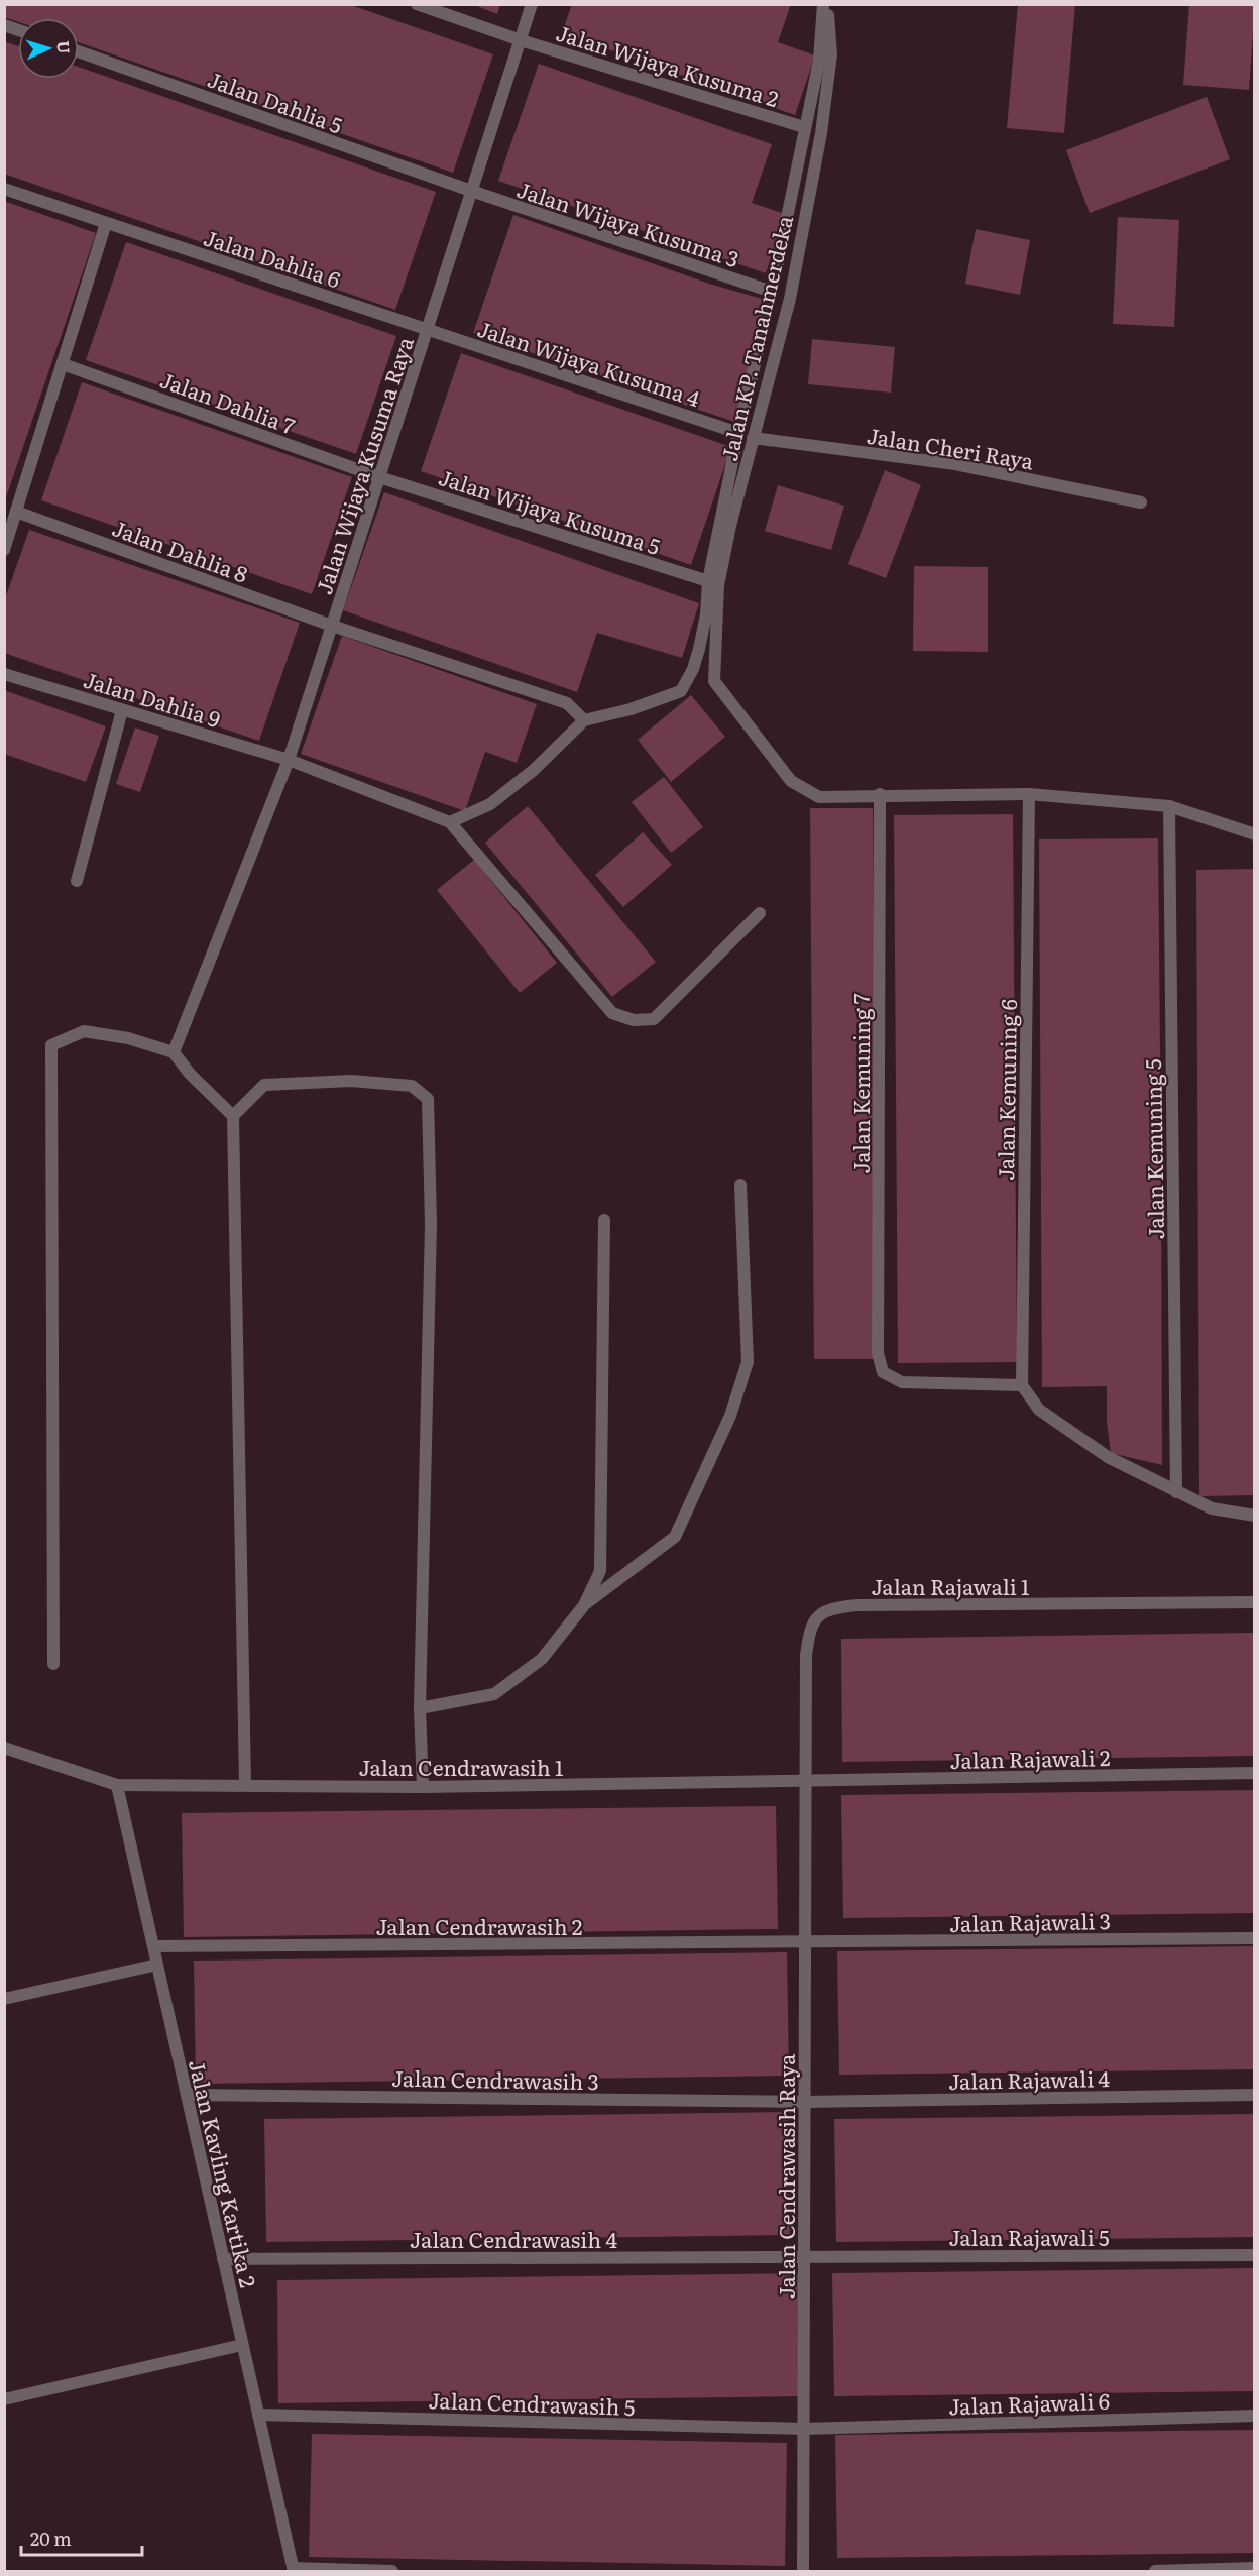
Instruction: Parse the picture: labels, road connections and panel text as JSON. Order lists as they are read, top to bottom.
{
  "streets": {
    "street": [
      "Jalan Wijaya Kusuma 2",
      "Jalan Dahlia 5",
      "Jalan Wijaya Kusuma 3",
      "Jalan Dahlia 6",
      "Jalan KP. Tanahmerdeka",
      "Jalan Wijaya Kusuma 4",
      "Jalan Dahlia 7",
      "Jalan Cheri Raya",
      "Jalan Wijaya Kusuma Raya",
      "Jalan Wijaya Kusuma 5",
      "Jalan Dahlia 8",
      "Jalan Dahlia 9",
      "Jalan Kemuning 7",
      "Jalan Kemuning 6",
      "Jalan Kemuning 5",
      "Jalan Rajawali 1",
      "Jalan Rajawali 2",
      "Jalan Cendrawasih 1",
      "Jalan Rajawali 3",
      "Jalan Cendrawasih 2",
      "Jalan Cendrawasih 3",
      "Jalan Rajawali 4",
      "Jalan Kavling Kartika 2",
      "Jalan Cendrawasih Raya",
      "Jalan Rajawali 5",
      "Jalan Cendrawasih 4",
      "Jalan Cendrawasih 5",
      "Jalan Rajawali 6"
    ]
  },
  "crossings": [
    ["Jalan Wijaya Kusuma 2", "Jalan Wijaya Kusuma Raya"],
    ["Jalan Dahlia 5", "Jalan Wijaya Kusuma 3"],
    ["Jalan Dahlia 5", "Jalan Wijaya Kusuma Raya"],
    ["Jalan Wijaya Kusuma 3", "Jalan Wijaya Kusuma Raya"],
    ["Jalan Dahlia 6", "Jalan Wijaya Kusuma 4"],
    ["Jalan Dahlia 6", "Jalan Wijaya Kusuma Raya"],
    ["Jalan KP. Tanahmerdeka", "Jalan Cheri Raya"],
    ["Jalan KP. Tanahmerdeka", "Jalan Kemuning 7"],
    ["Jalan Wijaya Kusuma 4", "Jalan Wijaya Kusuma Raya"],
    ["Jalan Dahlia 7", "Jalan Wijaya Kusuma Raya"],
    ["Jalan Dahlia 7", "Jalan Wijaya Kusuma 5"],
    ["Jalan Wijaya Kusuma Raya", "Jalan Wijaya Kusuma 5"],
    ["Jalan Wijaya Kusuma Raya", "Jalan Dahlia 8"],
    ["Jalan Wijaya Kusuma Raya", "Jalan Dahlia 9"],
    ["Jalan Kemuning 7", "Jalan Kemuning 6"],
    ["Jalan Rajawali 1", "Jalan Rajawali 2"],
    ["Jalan Rajawali 1", "Jalan Cendrawasih 1"],
    ["Jalan Rajawali 1", "Jalan Cendrawasih Raya"],
    ["Jalan Rajawali 2", "Jalan Cendrawasih 1"],
    ["Jalan Rajawali 2", "Jalan Cendrawasih Raya"],
    ["Jalan Cendrawasih 1", "Jalan Kavling Kartika 2"],
    ["Jalan Cendrawasih 1", "Jalan Cendrawasih Raya"],
    ["Jalan Rajawali 3", "Jalan Cendrawasih 2"],
    ["Jalan Rajawali 3", "Jalan Cendrawasih Raya"],
    ["Jalan Cendrawasih 2", "Jalan Kavling Kartika 2"],
    ["Jalan Cendrawasih 2", "Jalan Cendrawasih Raya"],
    ["Jalan Cendrawasih 3", "Jalan Rajawali 4"],
    ["Jalan Cendrawasih 3", "Jalan Kavling Kartika 2"],
    ["Jalan Cendrawasih 3", "Jalan Cendrawasih Raya"],
    ["Jalan Rajawali 4", "Jalan Cendrawasih Raya"],
    ["Jalan Kavling Kartika 2", "Jalan Cendrawasih 4"],
    ["Jalan Kavling Kartika 2", "Jalan Cendrawasih 5"],
    ["Jalan Cendrawasih Raya", "Jalan Rajawali 5"],
    ["Jalan Cendrawasih Raya", "Jalan Cendrawasih 4"],
    ["Jalan Cendrawasih Raya", "Jalan Cendrawasih 5"],
    ["Jalan Cendrawasih Raya", "Jalan Rajawali 6"],
    ["Jalan Rajawali 5", "Jalan Cendrawasih 4"],
    ["Jalan Cendrawasih 5", "Jalan Rajawali 6"]
  ],
  "scale_bar": "20 m",
  "north": "right"
}
